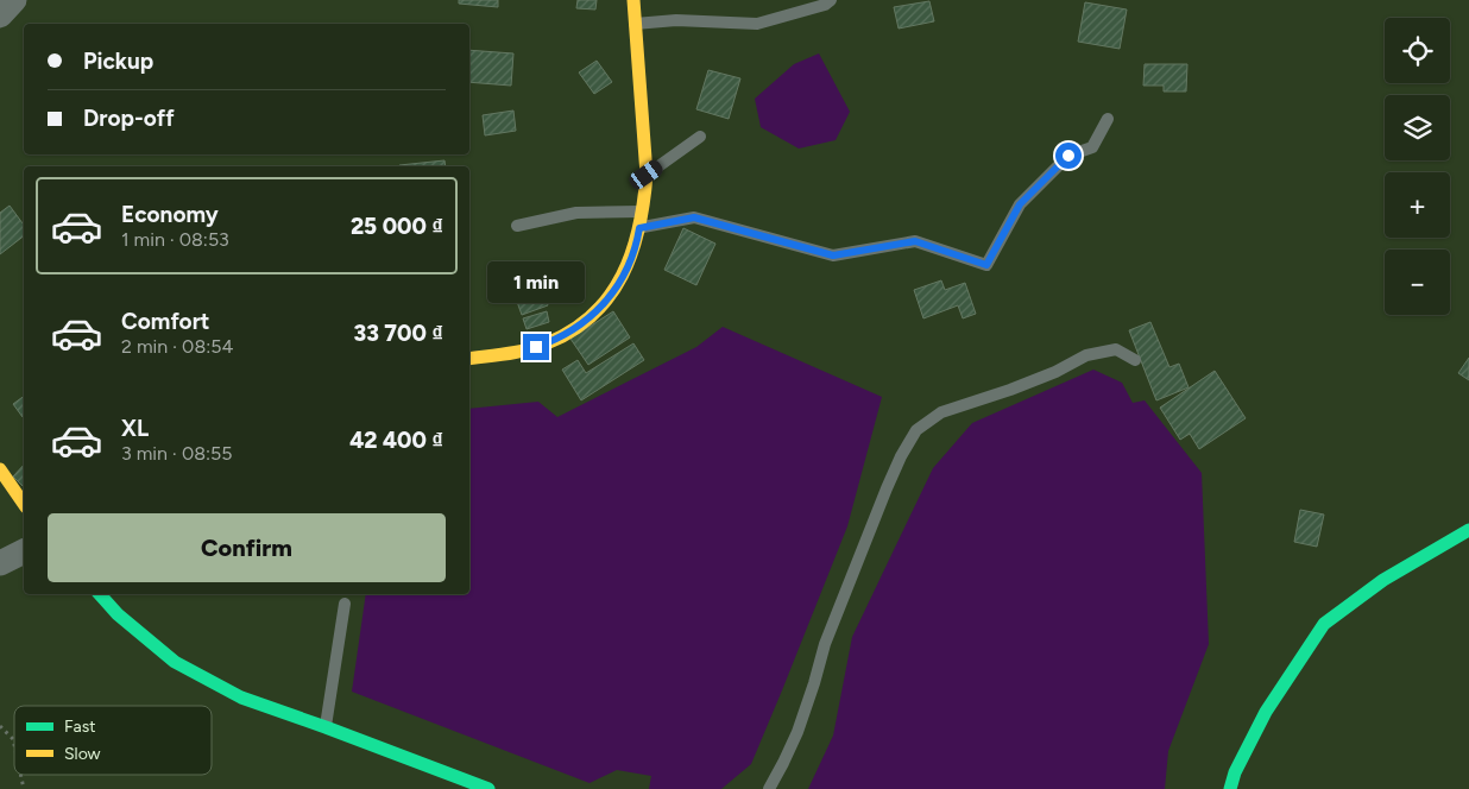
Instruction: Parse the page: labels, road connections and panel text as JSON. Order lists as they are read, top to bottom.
{
  "legend": ["Fast", "Slow"],
  "page": {
    "map_buttons": ["+", "−"],
    "banner": ["Pickup", "Drop-off"],
    "list": [
      {
        "name": "Economy",
        "note": "1 min · 08:53",
        "value": "25 000 ₫"
      },
      {
        "name": "Comfort",
        "note": "2 min · 08:54",
        "value": "33 700 ₫"
      },
      {
        "name": "XL",
        "note": "3 min · 08:55",
        "value": "42 400 ₫"
      }
    ],
    "bubble": "1 min",
    "buttons": "Confirm"
  }
}
